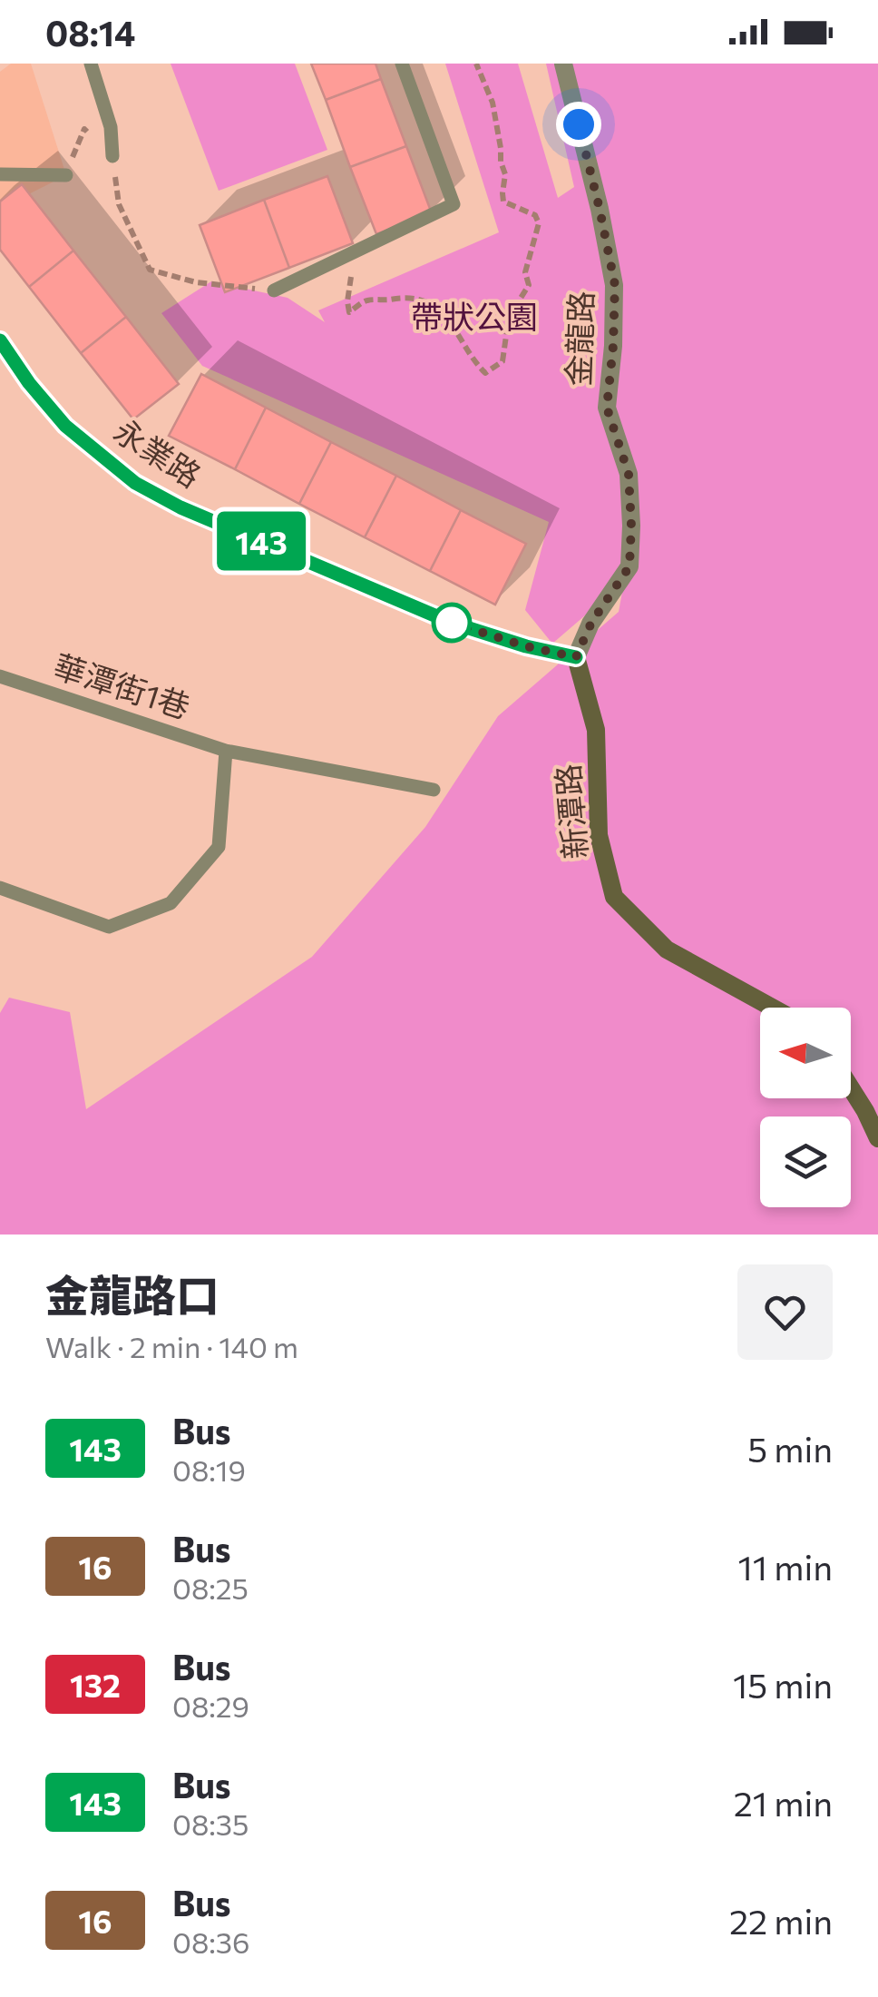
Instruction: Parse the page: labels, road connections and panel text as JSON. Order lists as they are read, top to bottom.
{
  "streets": {
    "street": ["金龍路", "永業路", "新潭路"],
    "lane": ["華潭街1巷"]
  },
  "crossings": [
    ["金龍路", "永業路"],
    ["金龍路", "新潭路"],
    ["永業路", "新潭路"]
  ],
  "parks": ["帶狀公園"],
  "lines": ["bus line 143"],
  "north": "left",
  "page": {
    "status": "08:14",
    "on_map": "143",
    "heading": ["金龍路口", "Walk · 2 min · 140 m"],
    "list": [
      {
        "mark": "143",
        "name": "Bus",
        "note": "08:19",
        "value": "5 min"
      },
      {
        "mark": "16",
        "name": "Bus",
        "note": "08:25",
        "value": "11 min"
      },
      {
        "mark": "132",
        "name": "Bus",
        "note": "08:29",
        "value": "15 min"
      },
      {
        "mark": "143",
        "name": "Bus",
        "note": "08:35",
        "value": "21 min"
      },
      {
        "mark": "16",
        "name": "Bus",
        "note": "08:36",
        "value": "22 min"
      }
    ]
  }
}
